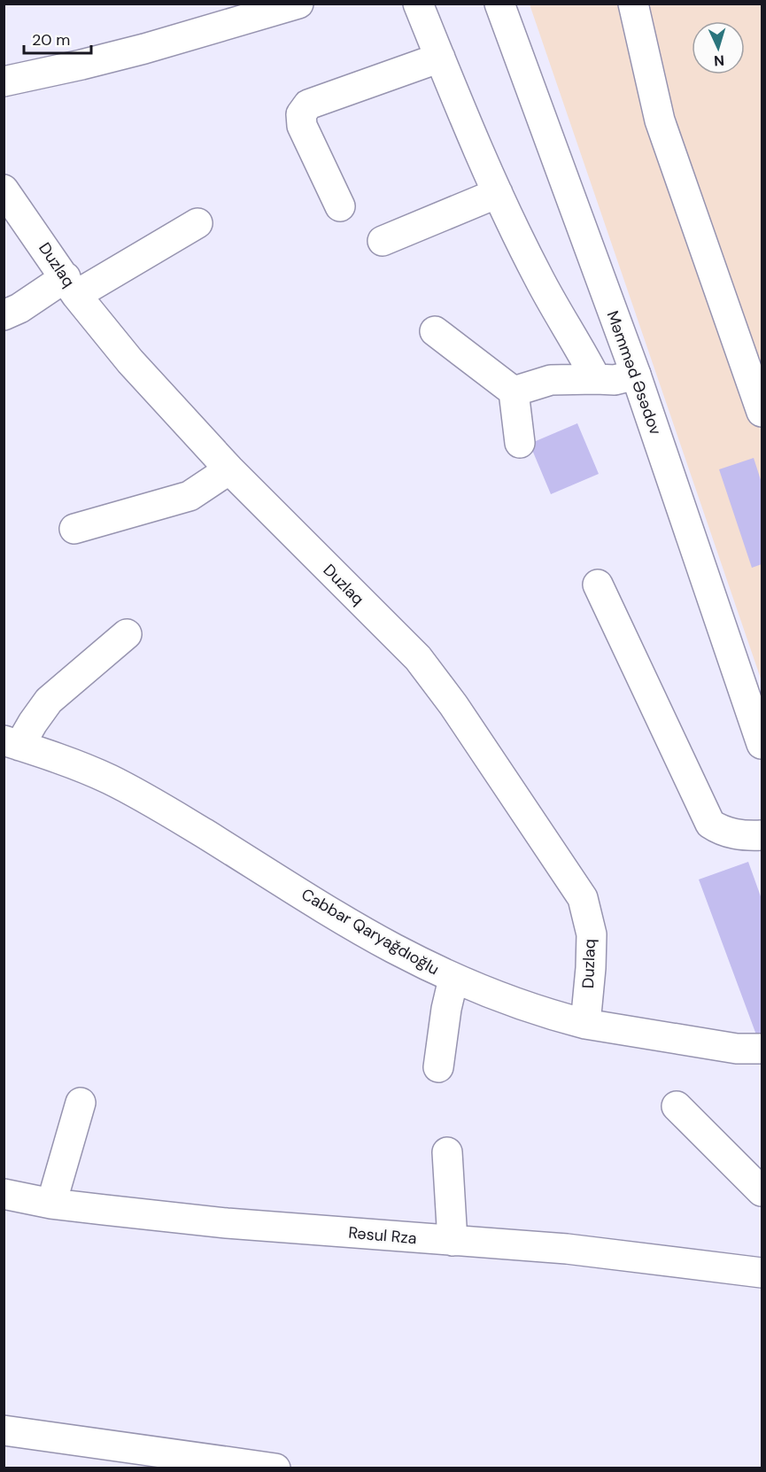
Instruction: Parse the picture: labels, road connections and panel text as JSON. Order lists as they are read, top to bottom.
{
  "streets": {
    "street": [
      "Duzlaq",
      "Məmməd Əsədov",
      "Cabbar Qaryağdıoğlu",
      "Rəsul Rza"
    ]
  },
  "crossings": [
    ["Duzlaq", "Cabbar Qaryağdıoğlu"]
  ],
  "scale_bar": "20 m",
  "north": "bottom"
}
